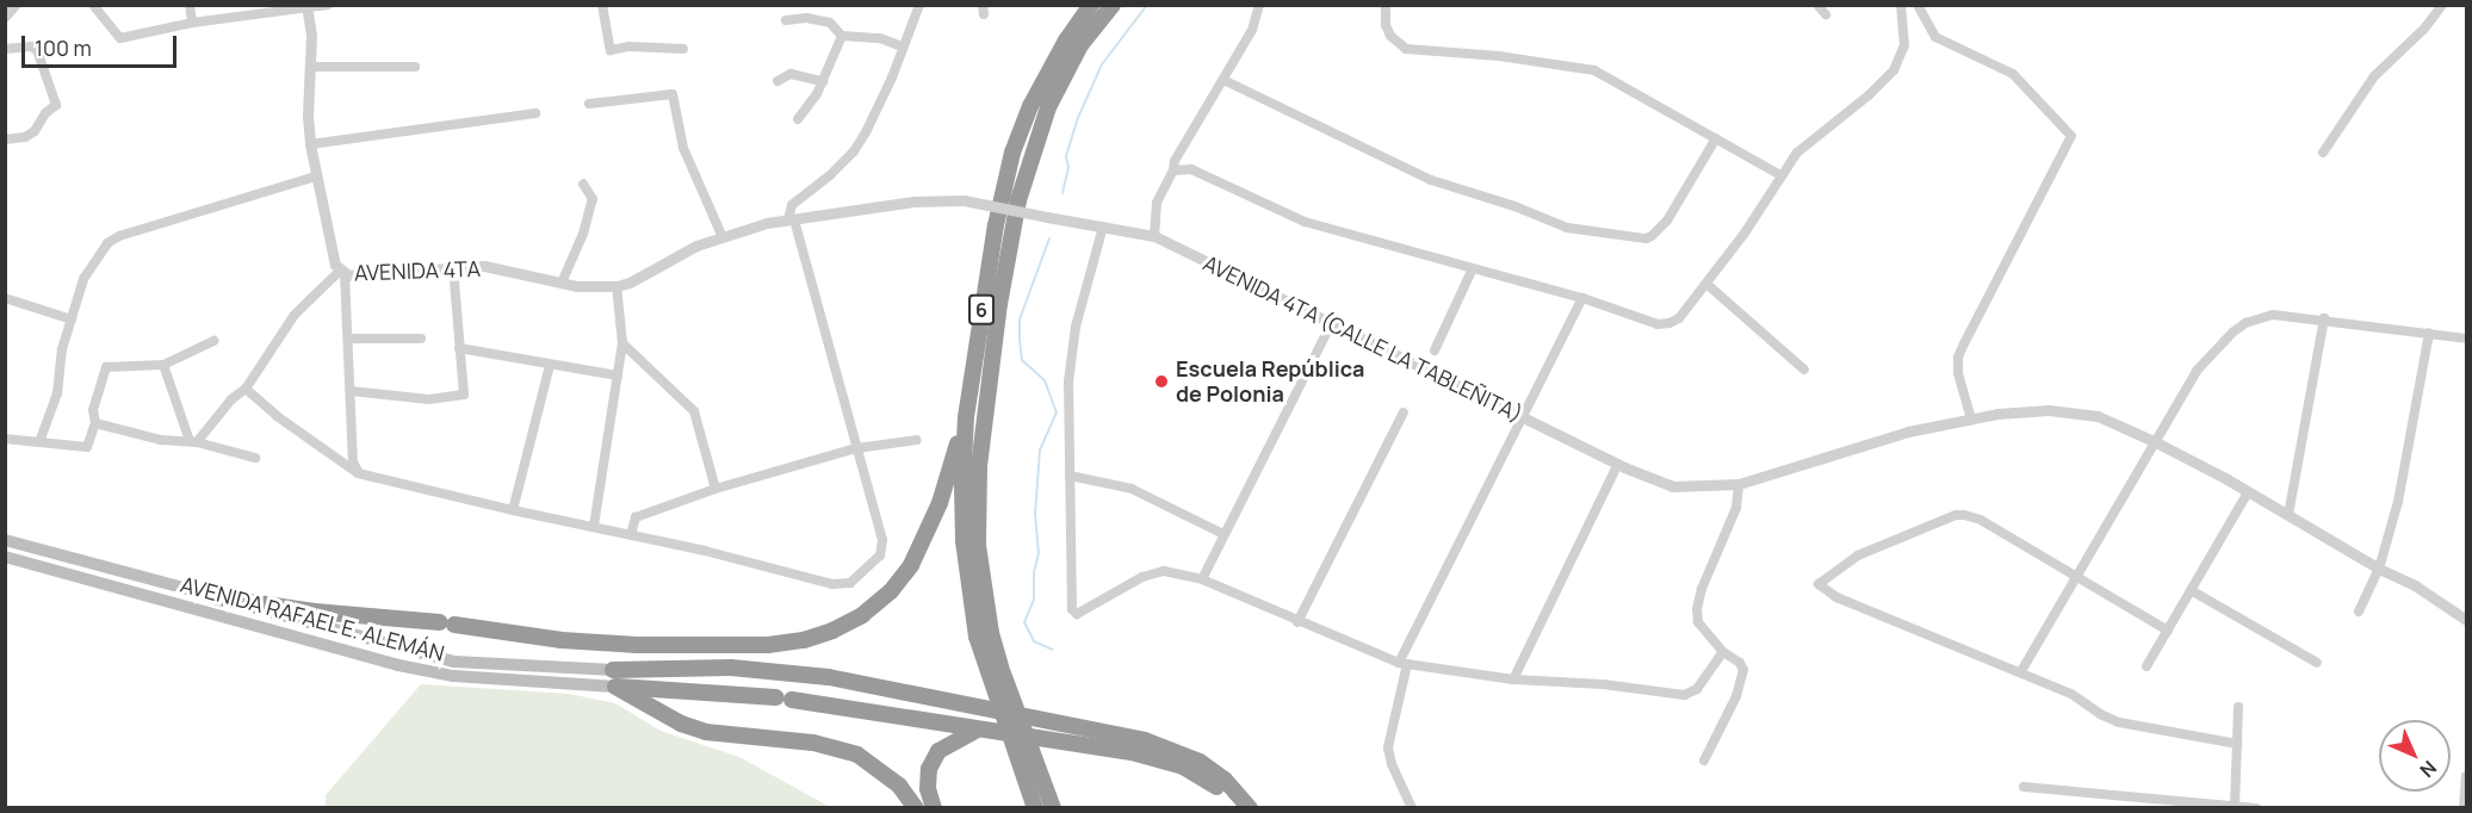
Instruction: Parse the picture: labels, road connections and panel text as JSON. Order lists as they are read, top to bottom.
{
  "streets": {
    "highway": ["6"],
    "main road": ["AVENIDA RAFAEL E. ALEMÁN"],
    "street": ["AVENIDA 4TA", "AVENIDA 4TA (CALLE LA TABLEÑITA)"]
  },
  "crossings": [
    ["AVENIDA 4TA", "AVENIDA 4TA (CALLE LA TABLEÑITA)"]
  ],
  "places": ["Escuela República de Polonia"],
  "scale_bar": "100 m",
  "north": "bottom right"
}
